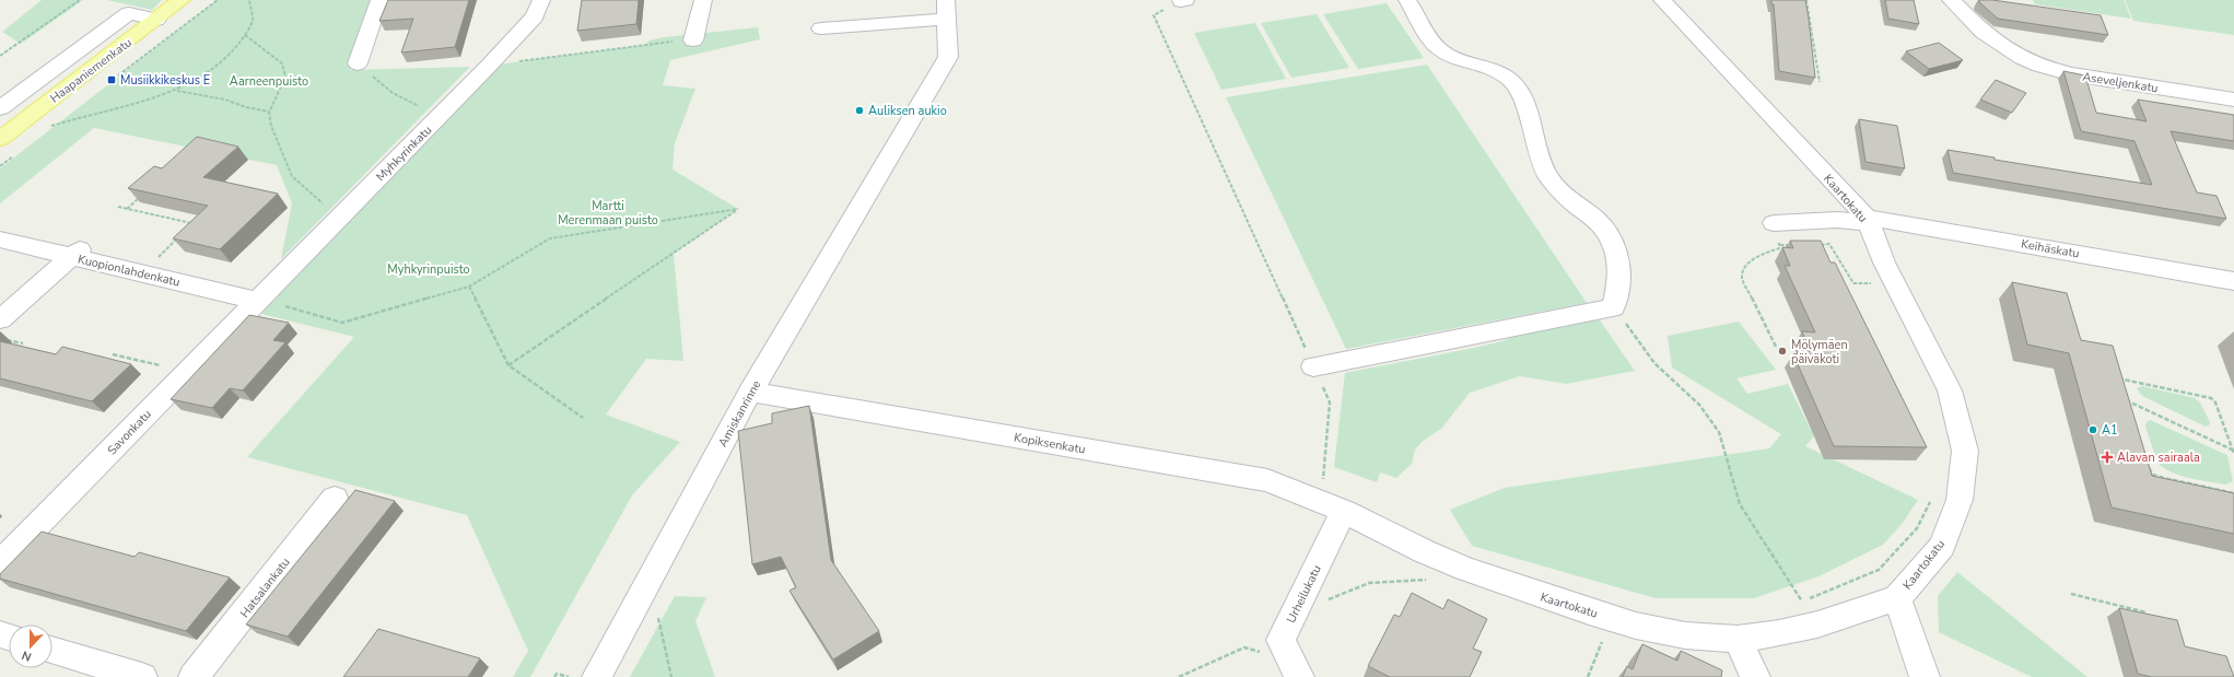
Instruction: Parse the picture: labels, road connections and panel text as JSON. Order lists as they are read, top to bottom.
{
  "streets": {
    "main road": ["Haapaniemenkatu"],
    "street": [
      "Aseveljenkatu",
      "Myhkyrinkatu",
      "Kaartokatu",
      "Keihäskatu",
      "Kuopionlahdenkatu",
      "Amiskanrinne",
      "Savonkatu",
      "Kopiksenkatu",
      "Hatsalankatu",
      "Urheilukatu"
    ]
  },
  "crossings": [
    ["Myhkyrinkatu", "Kuopionlahdenkatu"],
    ["Myhkyrinkatu", "Savonkatu"],
    ["Kaartokatu", "Keihäskatu"],
    ["Kaartokatu", "Kopiksenkatu"],
    ["Kaartokatu", "Urheilukatu"],
    ["Kuopionlahdenkatu", "Savonkatu"],
    ["Amiskanrinne", "Kopiksenkatu"],
    ["Kopiksenkatu", "Urheilukatu"]
  ],
  "parks": ["Aarneenpuisto", "Martti Merenmaan puisto", "Myhkyrinpuisto"],
  "places": {
    "transit": ["Musiikkikeskus E"],
    "other": ["Auliksen aukio", "Mölymäen päiväkoti", "A1"],
    "health": ["Alavan sairaala"]
  },
  "north": "bottom"
}
